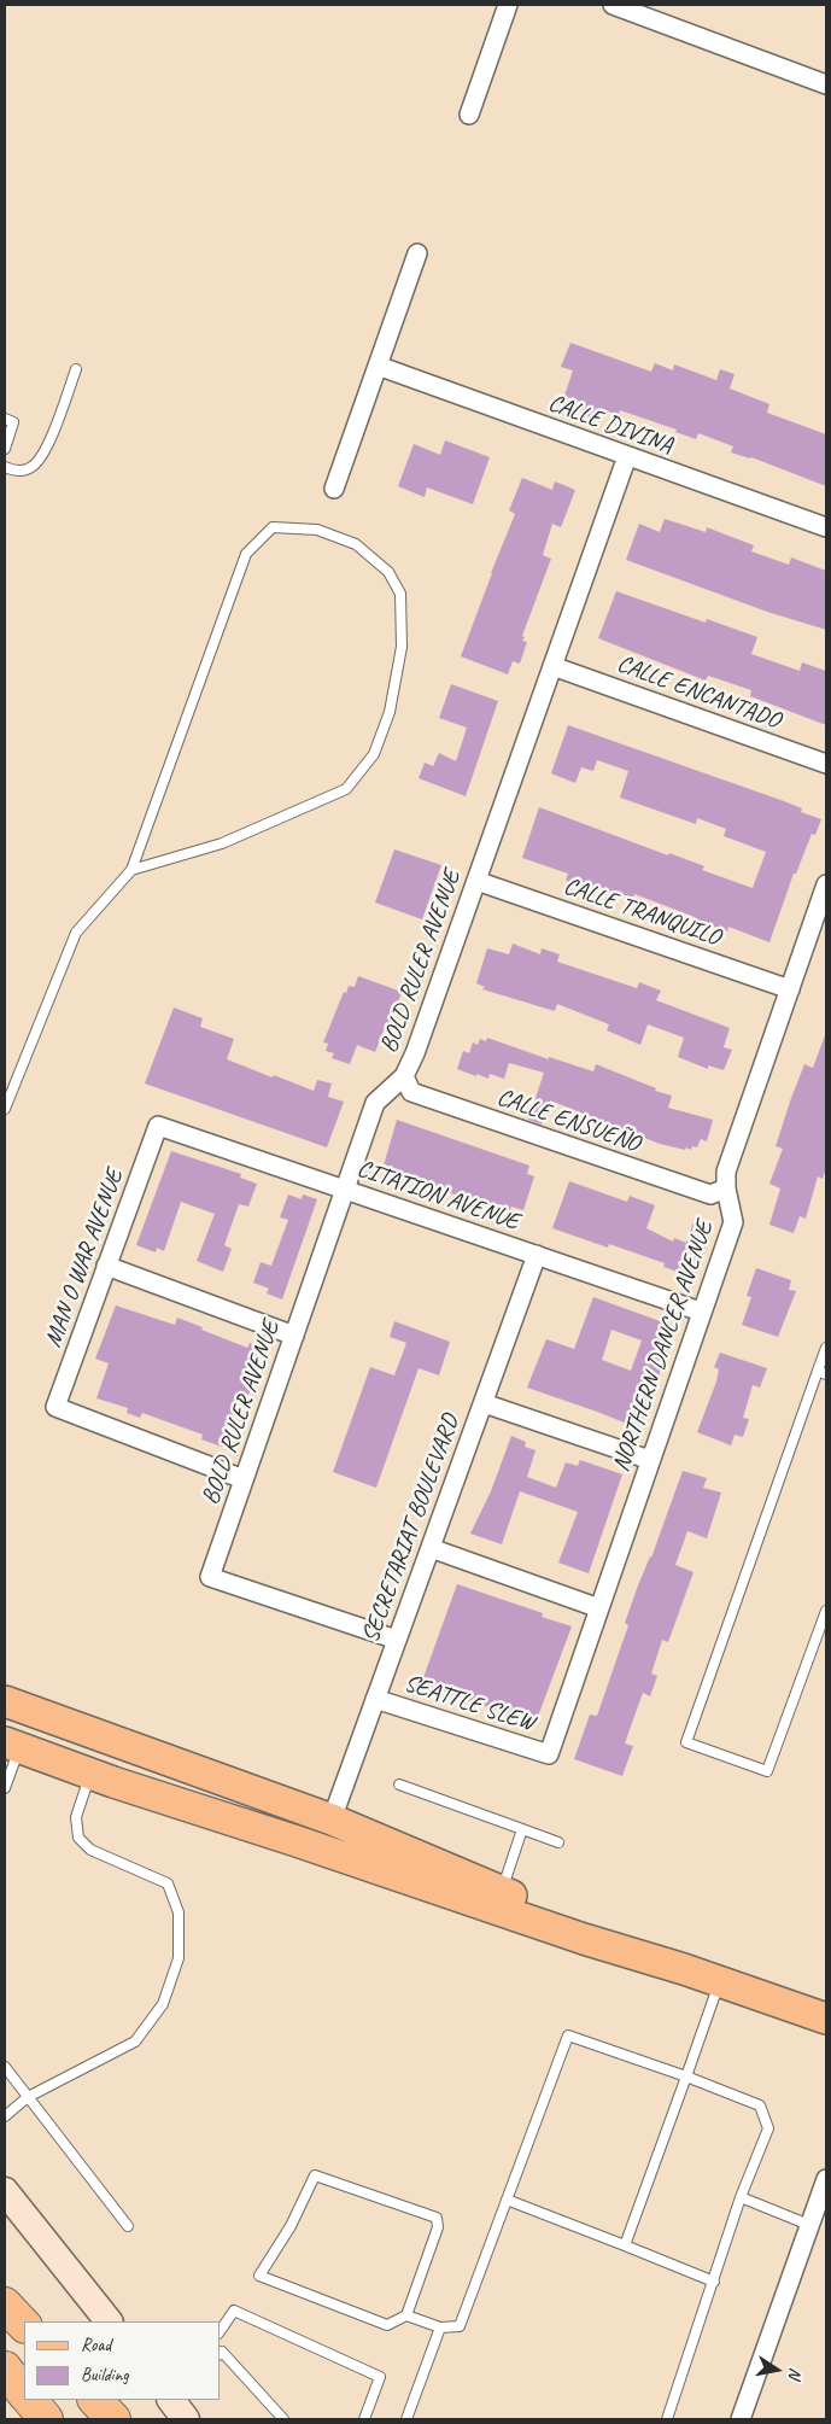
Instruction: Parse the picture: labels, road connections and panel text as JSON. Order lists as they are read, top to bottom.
{
  "streets": {
    "street": [
      "CALLE DIVINA",
      "CALLE ENCANTADO",
      "CALLE TRANQUILO",
      "BOLD RULER AVENUE",
      "CALLE ENSUEÑO",
      "CITATION AVENUE",
      "MAN O WAR AVENUE",
      "NORTHERN DANCER AVENUE",
      "SECRETARIAT BOULEVARD",
      "SEATTLE SLEW"
    ]
  },
  "crossings": [
    ["CALLE DIVINA", "BOLD RULER AVENUE"],
    ["CALLE ENCANTADO", "BOLD RULER AVENUE"],
    ["CALLE TRANQUILO", "BOLD RULER AVENUE"],
    ["CALLE TRANQUILO", "NORTHERN DANCER AVENUE"],
    ["BOLD RULER AVENUE", "CALLE ENSUEÑO"],
    ["BOLD RULER AVENUE", "CITATION AVENUE"],
    ["BOLD RULER AVENUE", "MAN O WAR AVENUE"],
    ["BOLD RULER AVENUE", "SEATTLE SLEW"],
    ["CALLE ENSUEÑO", "NORTHERN DANCER AVENUE"],
    ["CITATION AVENUE", "MAN O WAR AVENUE"],
    ["CITATION AVENUE", "NORTHERN DANCER AVENUE"],
    ["CITATION AVENUE", "SECRETARIAT BOULEVARD"],
    ["NORTHERN DANCER AVENUE", "SEATTLE SLEW"],
    ["SECRETARIAT BOULEVARD", "SEATTLE SLEW"]
  ],
  "legend": ["Road", "Building"],
  "north": "right"
}
